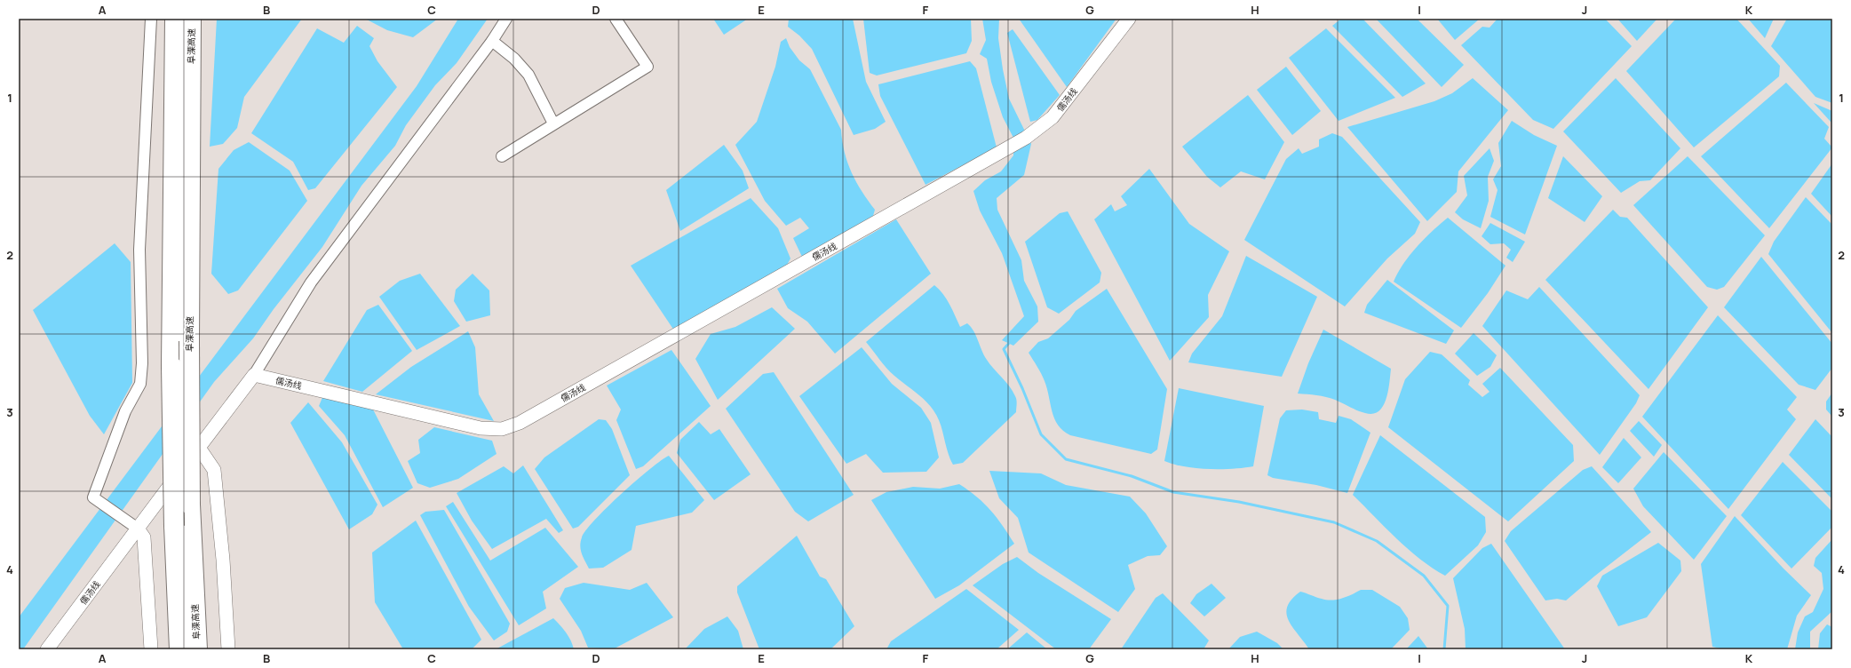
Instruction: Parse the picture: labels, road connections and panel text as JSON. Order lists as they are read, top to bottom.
{
  "streets": {
    "highway": ["阜溧高速"],
    "street": ["儒汤线"]
  },
  "grid": {
    "columns": [
      "A",
      "B",
      "C",
      "D",
      "E",
      "F",
      "G",
      "H",
      "I",
      "J",
      "K"
    ],
    "rows": [
      "1",
      "2",
      "3",
      "4"
    ]
  }
}
